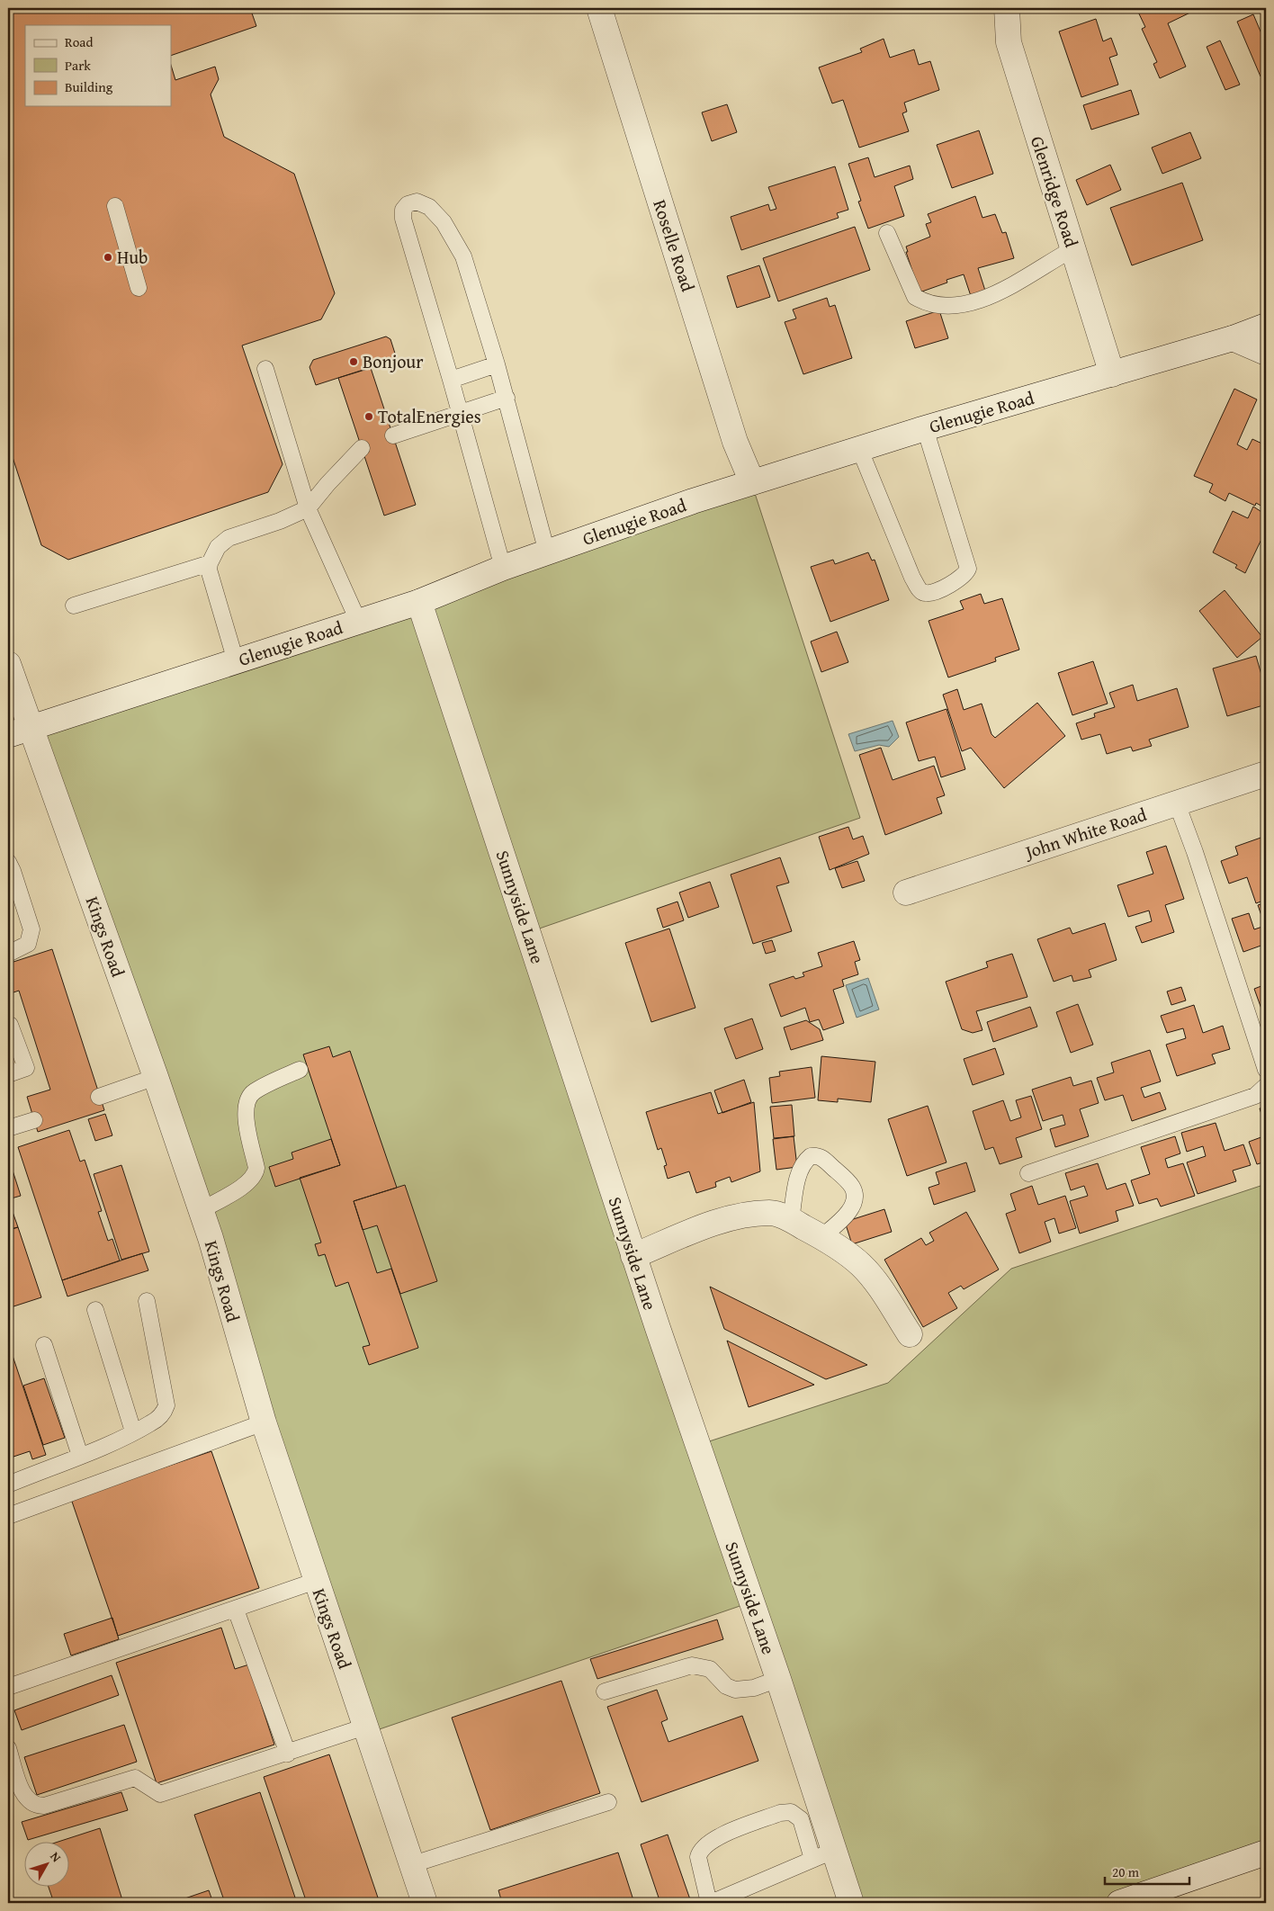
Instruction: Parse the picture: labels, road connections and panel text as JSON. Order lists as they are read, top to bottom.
{
  "streets": {
    "street": [
      "Glenridge Road",
      "Roselle Road",
      "Glenugie Road",
      "John White Road",
      "Sunnyside Lane",
      "Kings Road"
    ]
  },
  "crossings": [
    ["Glenridge Road", "Glenugie Road"],
    ["Roselle Road", "Glenugie Road"],
    ["Glenugie Road", "Sunnyside Lane"],
    ["Glenugie Road", "Kings Road"]
  ],
  "places": ["Hub", "Bonjour", "TotalEnergies"],
  "legend": ["Road", "Park", "Building"],
  "scale_bar": "20 m",
  "north": "top right"
}
